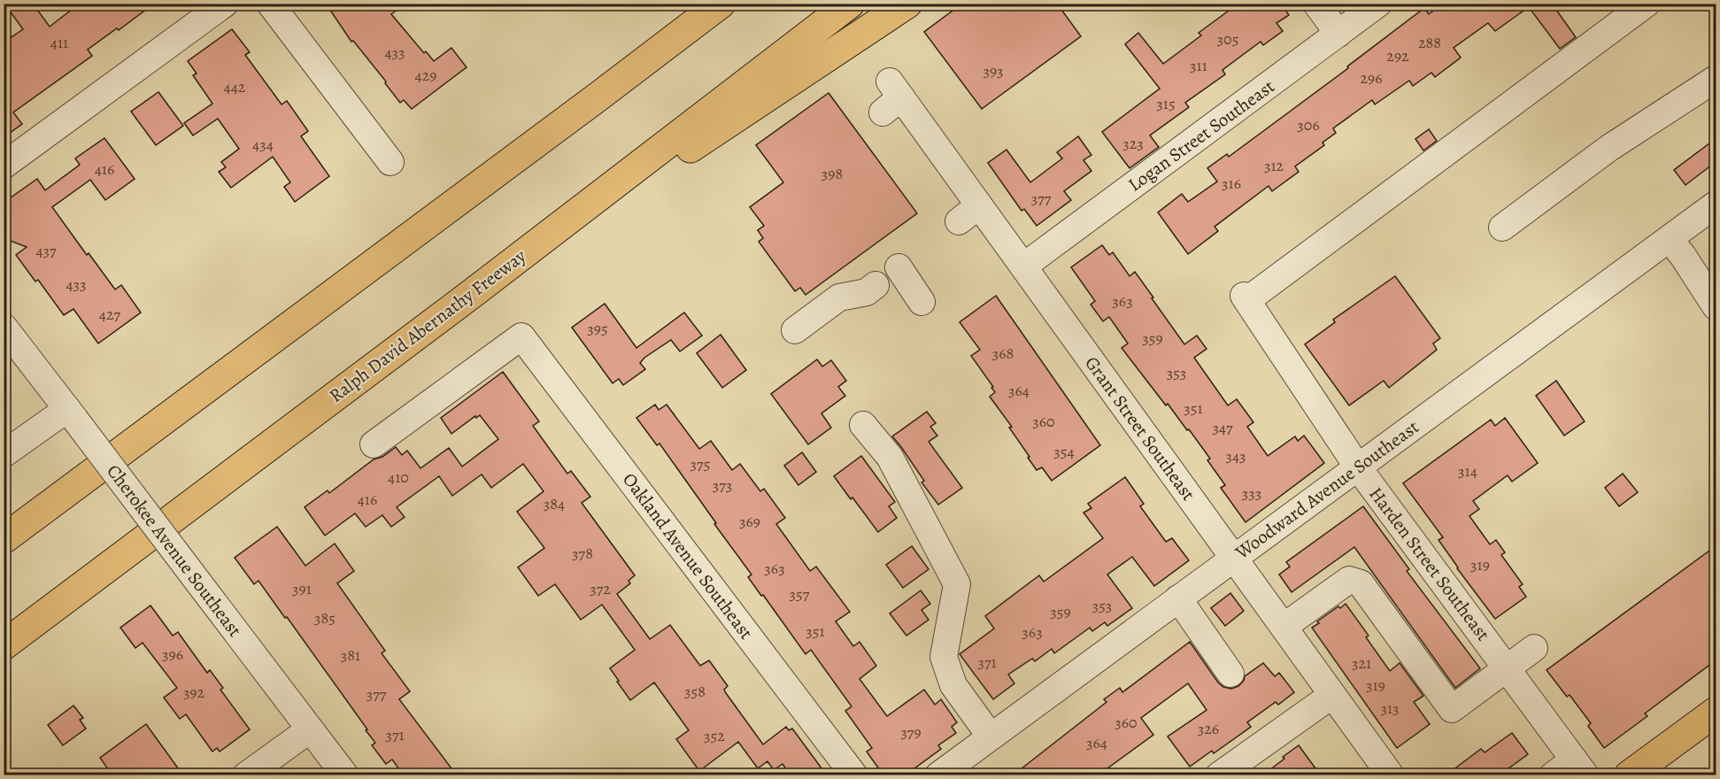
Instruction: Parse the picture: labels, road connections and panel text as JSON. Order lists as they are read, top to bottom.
{
  "streets": {
    "main road": ["Ralph David Abernathy Freeway"],
    "street": [
      "Logan Street Southeast",
      "Grant Street Southeast",
      "Woodward Avenue Southeast",
      "Cherokee Avenue Southeast",
      "Oakland Avenue Southeast",
      "Harden Street Southeast"
    ]
  },
  "crossings": [
    ["Logan Street Southeast", "Grant Street Southeast"],
    ["Grant Street Southeast", "Woodward Avenue Southeast"],
    ["Woodward Avenue Southeast", "Harden Street Southeast"]
  ],
  "house_numbers": [
    "305",
    "411",
    "288",
    "433",
    "292",
    "311",
    "393",
    "429",
    "296",
    "442",
    "315",
    "306",
    "323",
    "434",
    "312",
    "416",
    "398",
    "316",
    "377",
    "437",
    "433",
    "363",
    "427",
    "395",
    "359",
    "368",
    "353",
    "364",
    "351",
    "360",
    "347",
    "354",
    "343",
    "375",
    "314",
    "410",
    "373",
    "333",
    "416",
    "384",
    "369",
    "378",
    "319",
    "363",
    "391",
    "372",
    "357",
    "353",
    "359",
    "385",
    "351",
    "363",
    "396",
    "381",
    "371",
    "321",
    "319",
    "358",
    "392",
    "377",
    "313",
    "360",
    "326",
    "379",
    "371",
    "352",
    "364"
  ]
}
